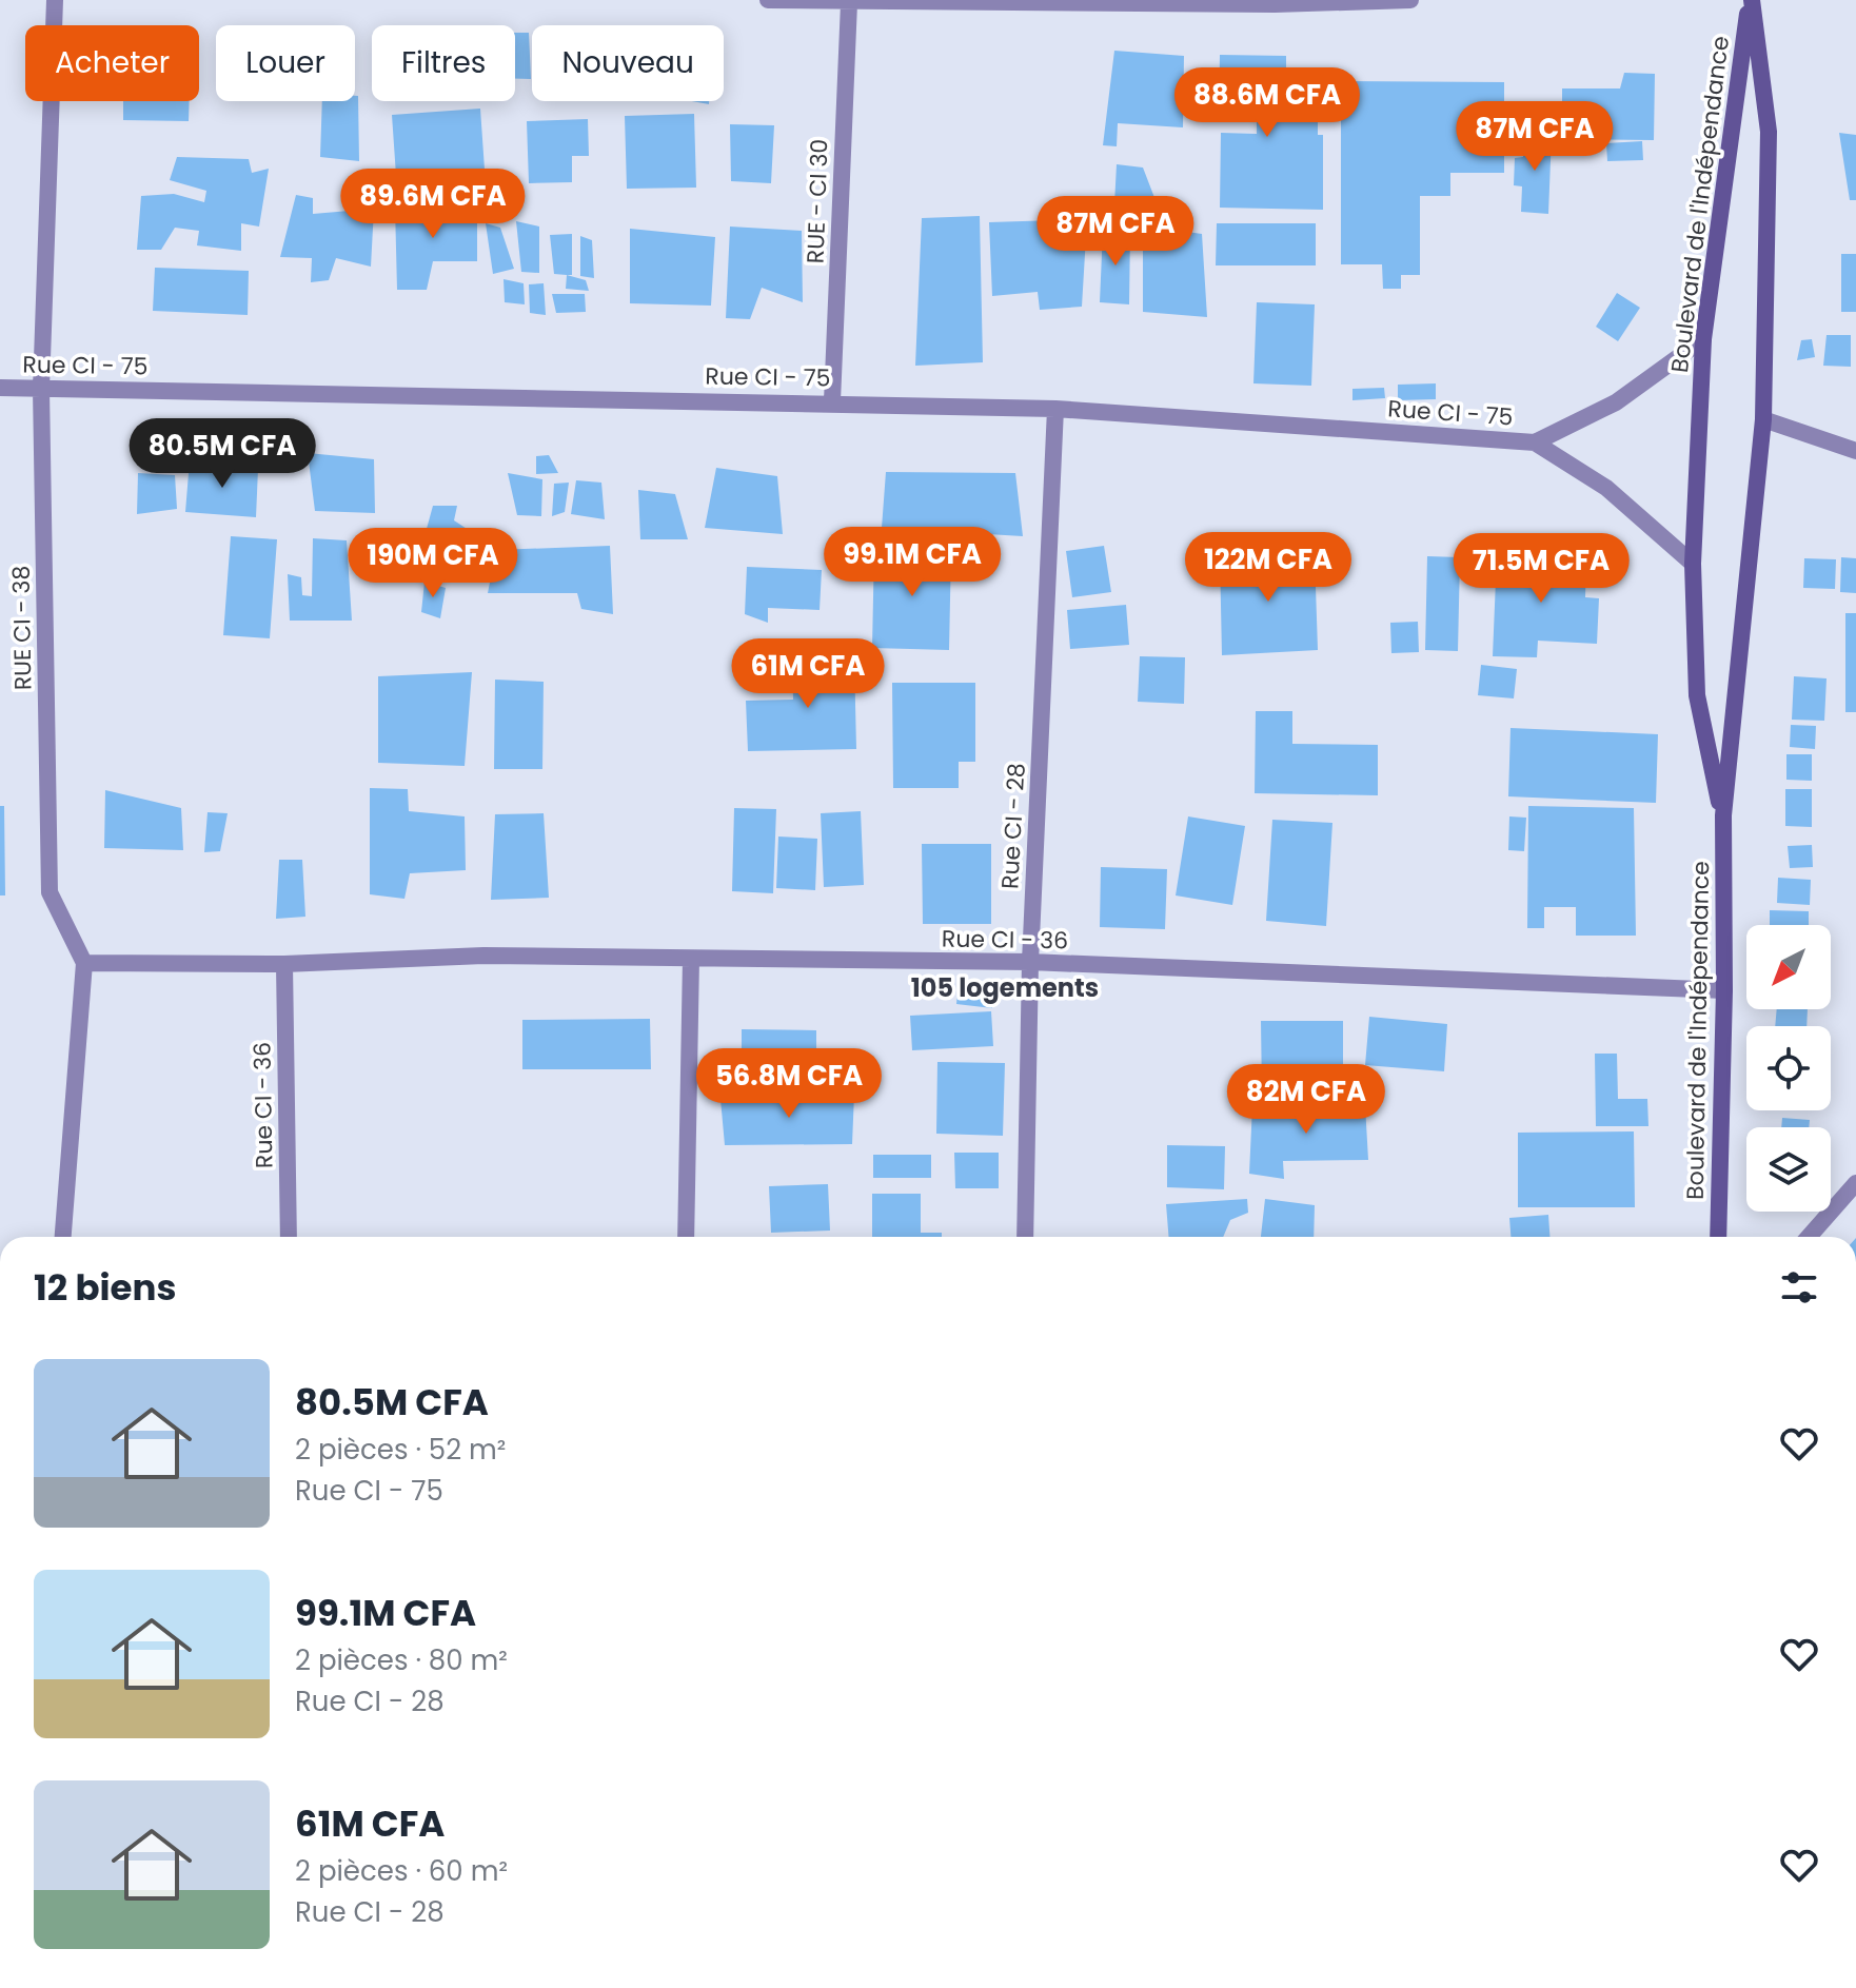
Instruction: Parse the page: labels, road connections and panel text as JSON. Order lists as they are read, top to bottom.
{
  "streets": {
    "main road": ["Boulevard de l'Indépendance"],
    "street": [
      "RUE - CI 30",
      "Rue CI - 75",
      "RUE CI - 38",
      "Rue CI - 28",
      "Rue CI - 36"
    ]
  },
  "crossings": [
    ["RUE - CI 30", "Rue CI - 75"],
    ["Boulevard de l'Indépendance", "Rue CI - 75"],
    ["Boulevard de l'Indépendance", "Rue CI - 36"],
    ["Rue CI - 75", "RUE CI - 38"],
    ["Rue CI - 75", "Rue CI - 28"],
    ["RUE CI - 38", "Rue CI - 36"],
    ["Rue CI - 28", "Rue CI - 36"]
  ],
  "districts": ["105 logements"],
  "north": "bottom left",
  "page": {
    "chip": [
      "Acheter",
      "Louer",
      "Filtres",
      "Nouveau"
    ],
    "price": [
      "88.6M CFA",
      "87M CFA",
      "89.6M CFA",
      "87M CFA",
      "80.5M CFA",
      "99.1M CFA",
      "190M CFA",
      "122M CFA",
      "71.5M CFA",
      "61M CFA",
      "56.8M CFA",
      "82M CFA"
    ],
    "heading": "12 biens",
    "list": [
      {
        "name": "80.5M CFA",
        "note": "2 pièces · 52 m² · Rue CI - 75"
      },
      {
        "name": "99.1M CFA",
        "note": "2 pièces · 80 m² · Rue CI - 28"
      },
      {
        "name": "61M CFA",
        "note": "2 pièces · 60 m² · Rue CI - 28"
      }
    ]
  }
}
